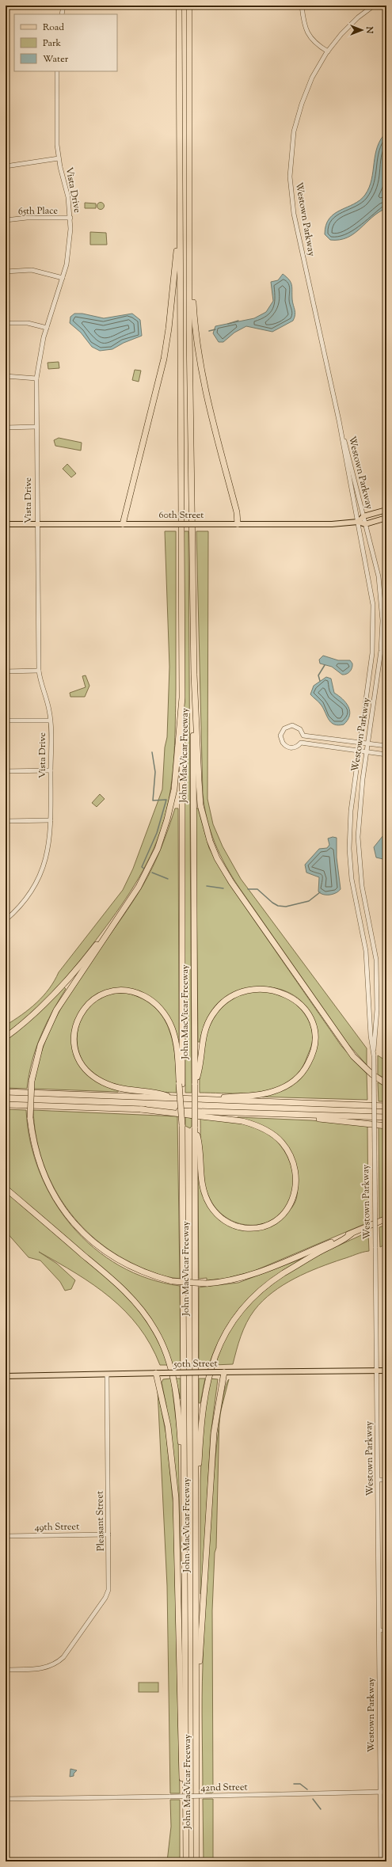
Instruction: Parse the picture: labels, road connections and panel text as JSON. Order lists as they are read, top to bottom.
{
  "streets": {
    "highway": ["John MacVicar Freeway"],
    "main road": ["60th Street", "50th Street"],
    "street": [
      "Vista Drive",
      "65th Place",
      "Westown Parkway",
      "Pleasant Street",
      "49th Street",
      "42nd Street"
    ]
  },
  "crossings": [
    ["Vista Drive", "65th Place"],
    ["Vista Drive", "60th Street"],
    ["Westown Parkway", "60th Street"],
    ["Westown Parkway", "50th Street"],
    ["Westown Parkway", "42nd Street"],
    ["50th Street", "Pleasant Street"],
    ["Pleasant Street", "49th Street"]
  ],
  "legend": ["Road", "Park", "Water"],
  "north": "right"
}
